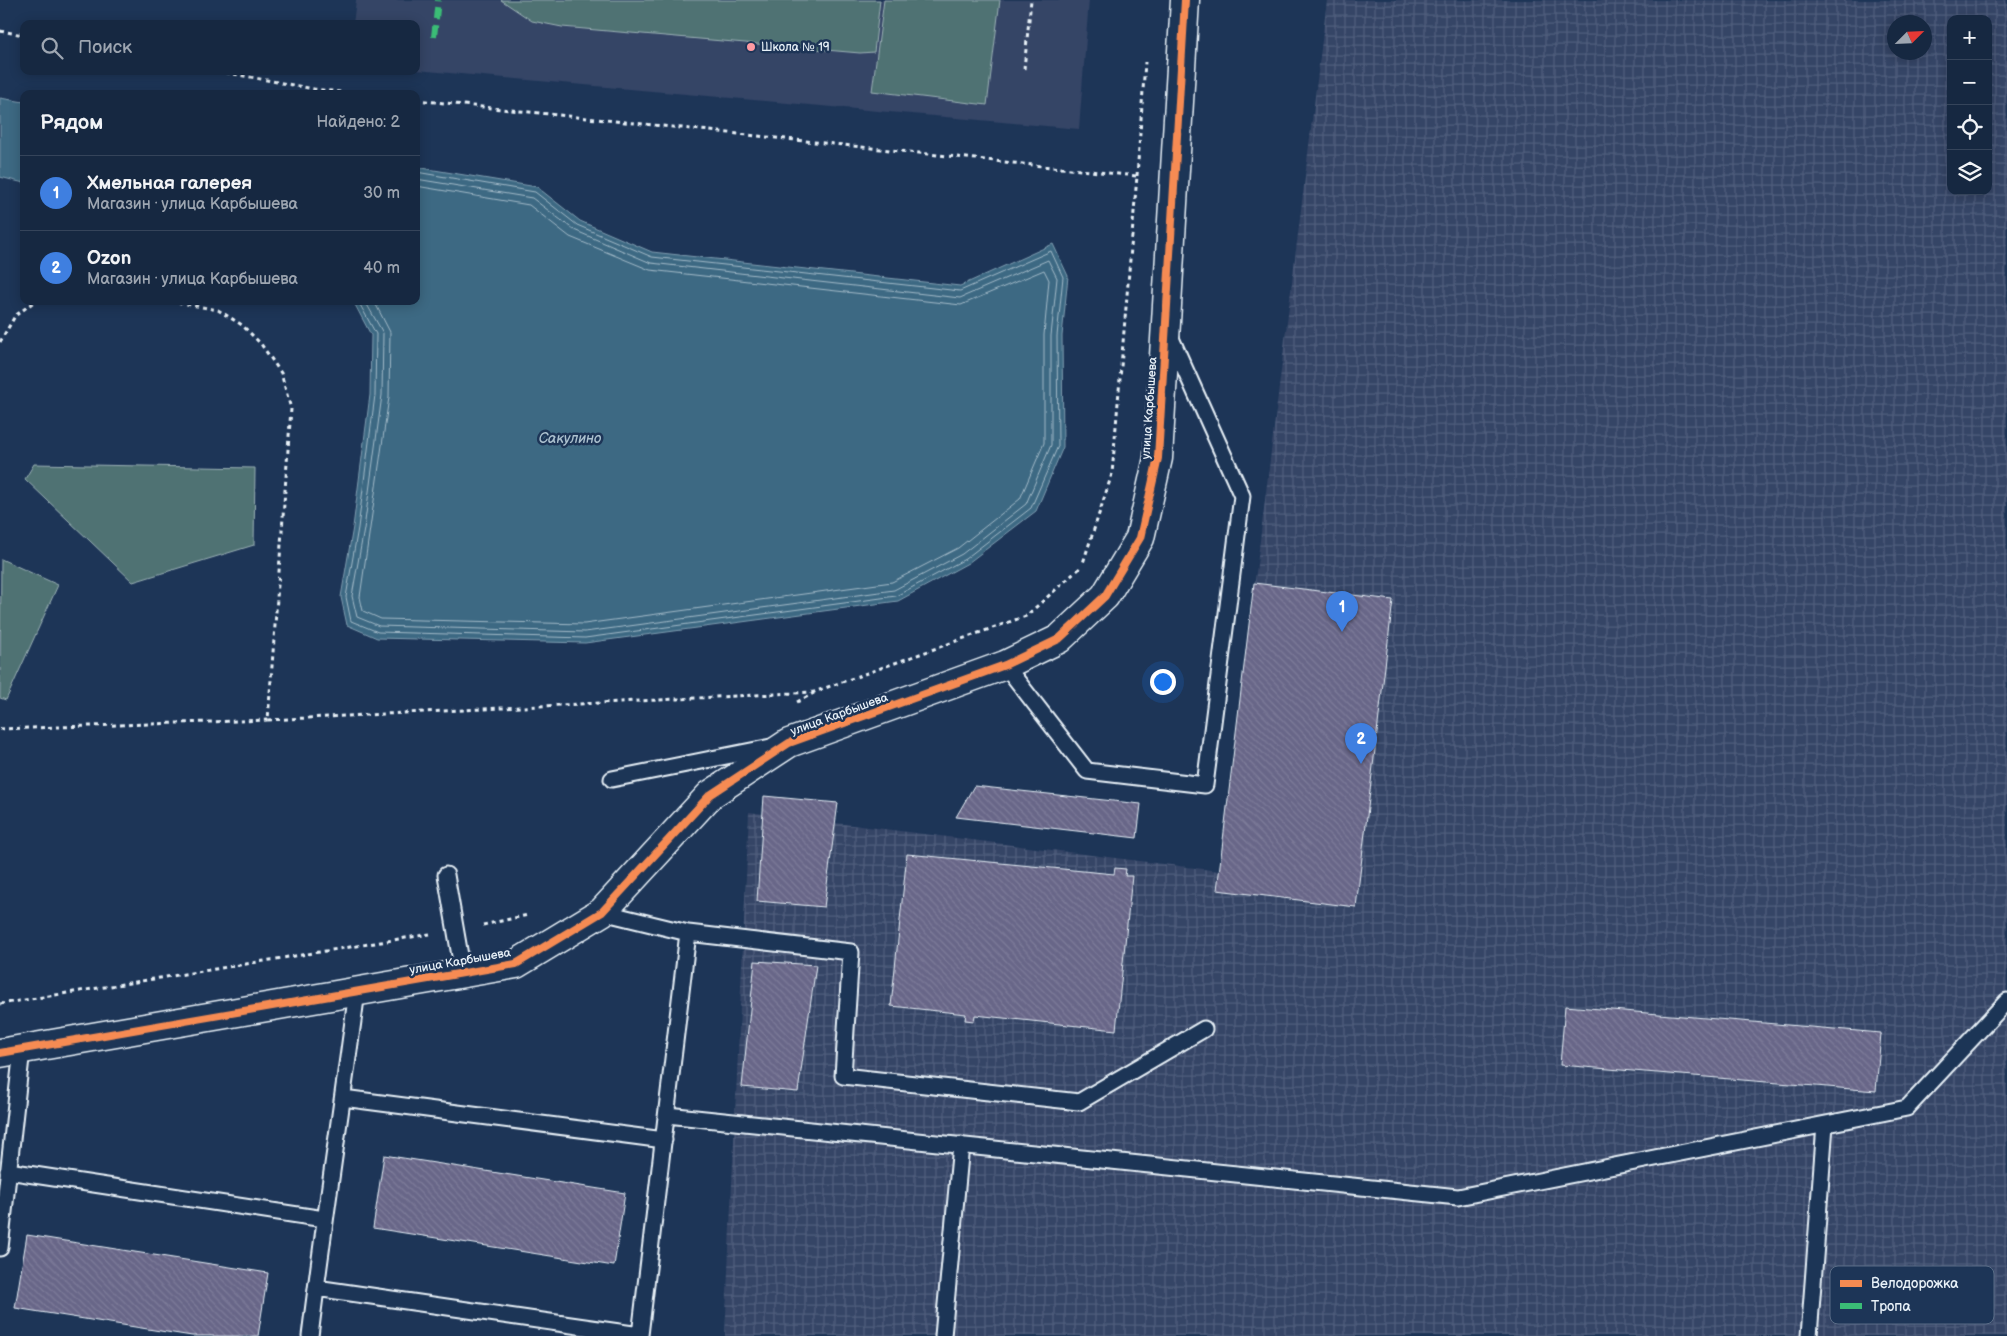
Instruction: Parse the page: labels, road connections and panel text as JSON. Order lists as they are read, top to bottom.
{
  "streets": {
    "street": ["улица Карбышева"]
  },
  "water": ["Сакулино"],
  "places": ["Школа № 19"],
  "legend": ["Велодорожка", "Тропа"],
  "north": "top right",
  "page": {
    "map_buttons": ["+", "−"],
    "search": "Поиск",
    "heading": ["Рядом", "Найдено: 2"],
    "list": [
      {
        "mark": "1",
        "name": "Хмельная галерея",
        "note": "Магазин · улица Карбышева",
        "value": "30 m"
      },
      {
        "mark": "2",
        "name": "Ozon",
        "note": "Магазин · улица Карбышева",
        "value": "40 m"
      }
    ],
    "pins": ["1", "2"]
  }
}
